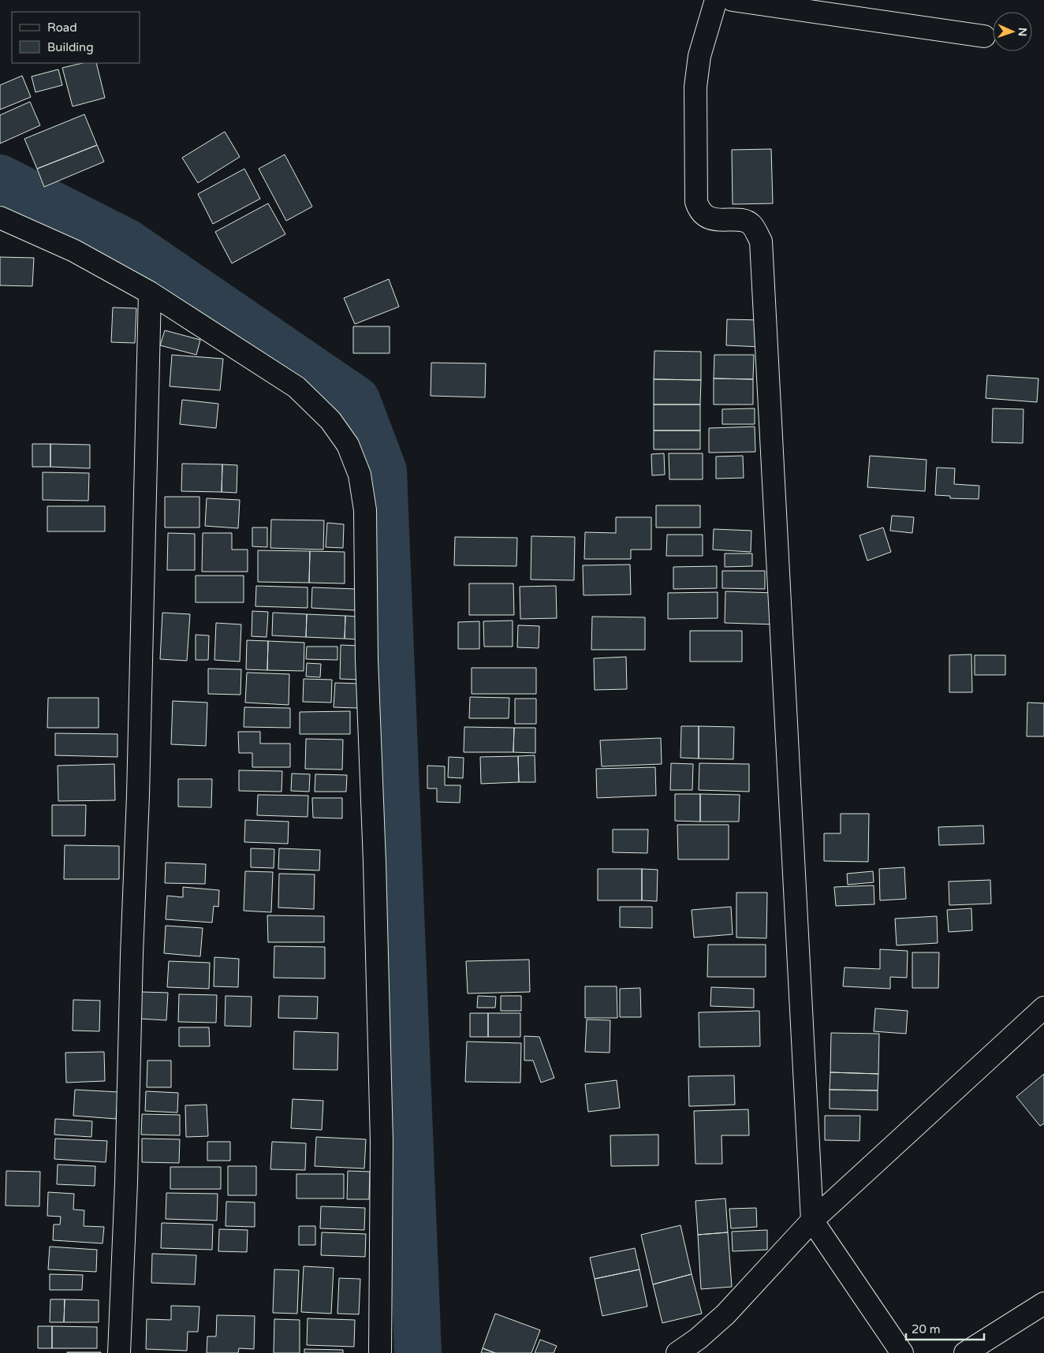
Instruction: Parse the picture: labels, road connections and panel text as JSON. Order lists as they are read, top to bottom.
{
  "legend": ["Road", "Building"],
  "scale_bar": "20 m",
  "north": "right"
}
